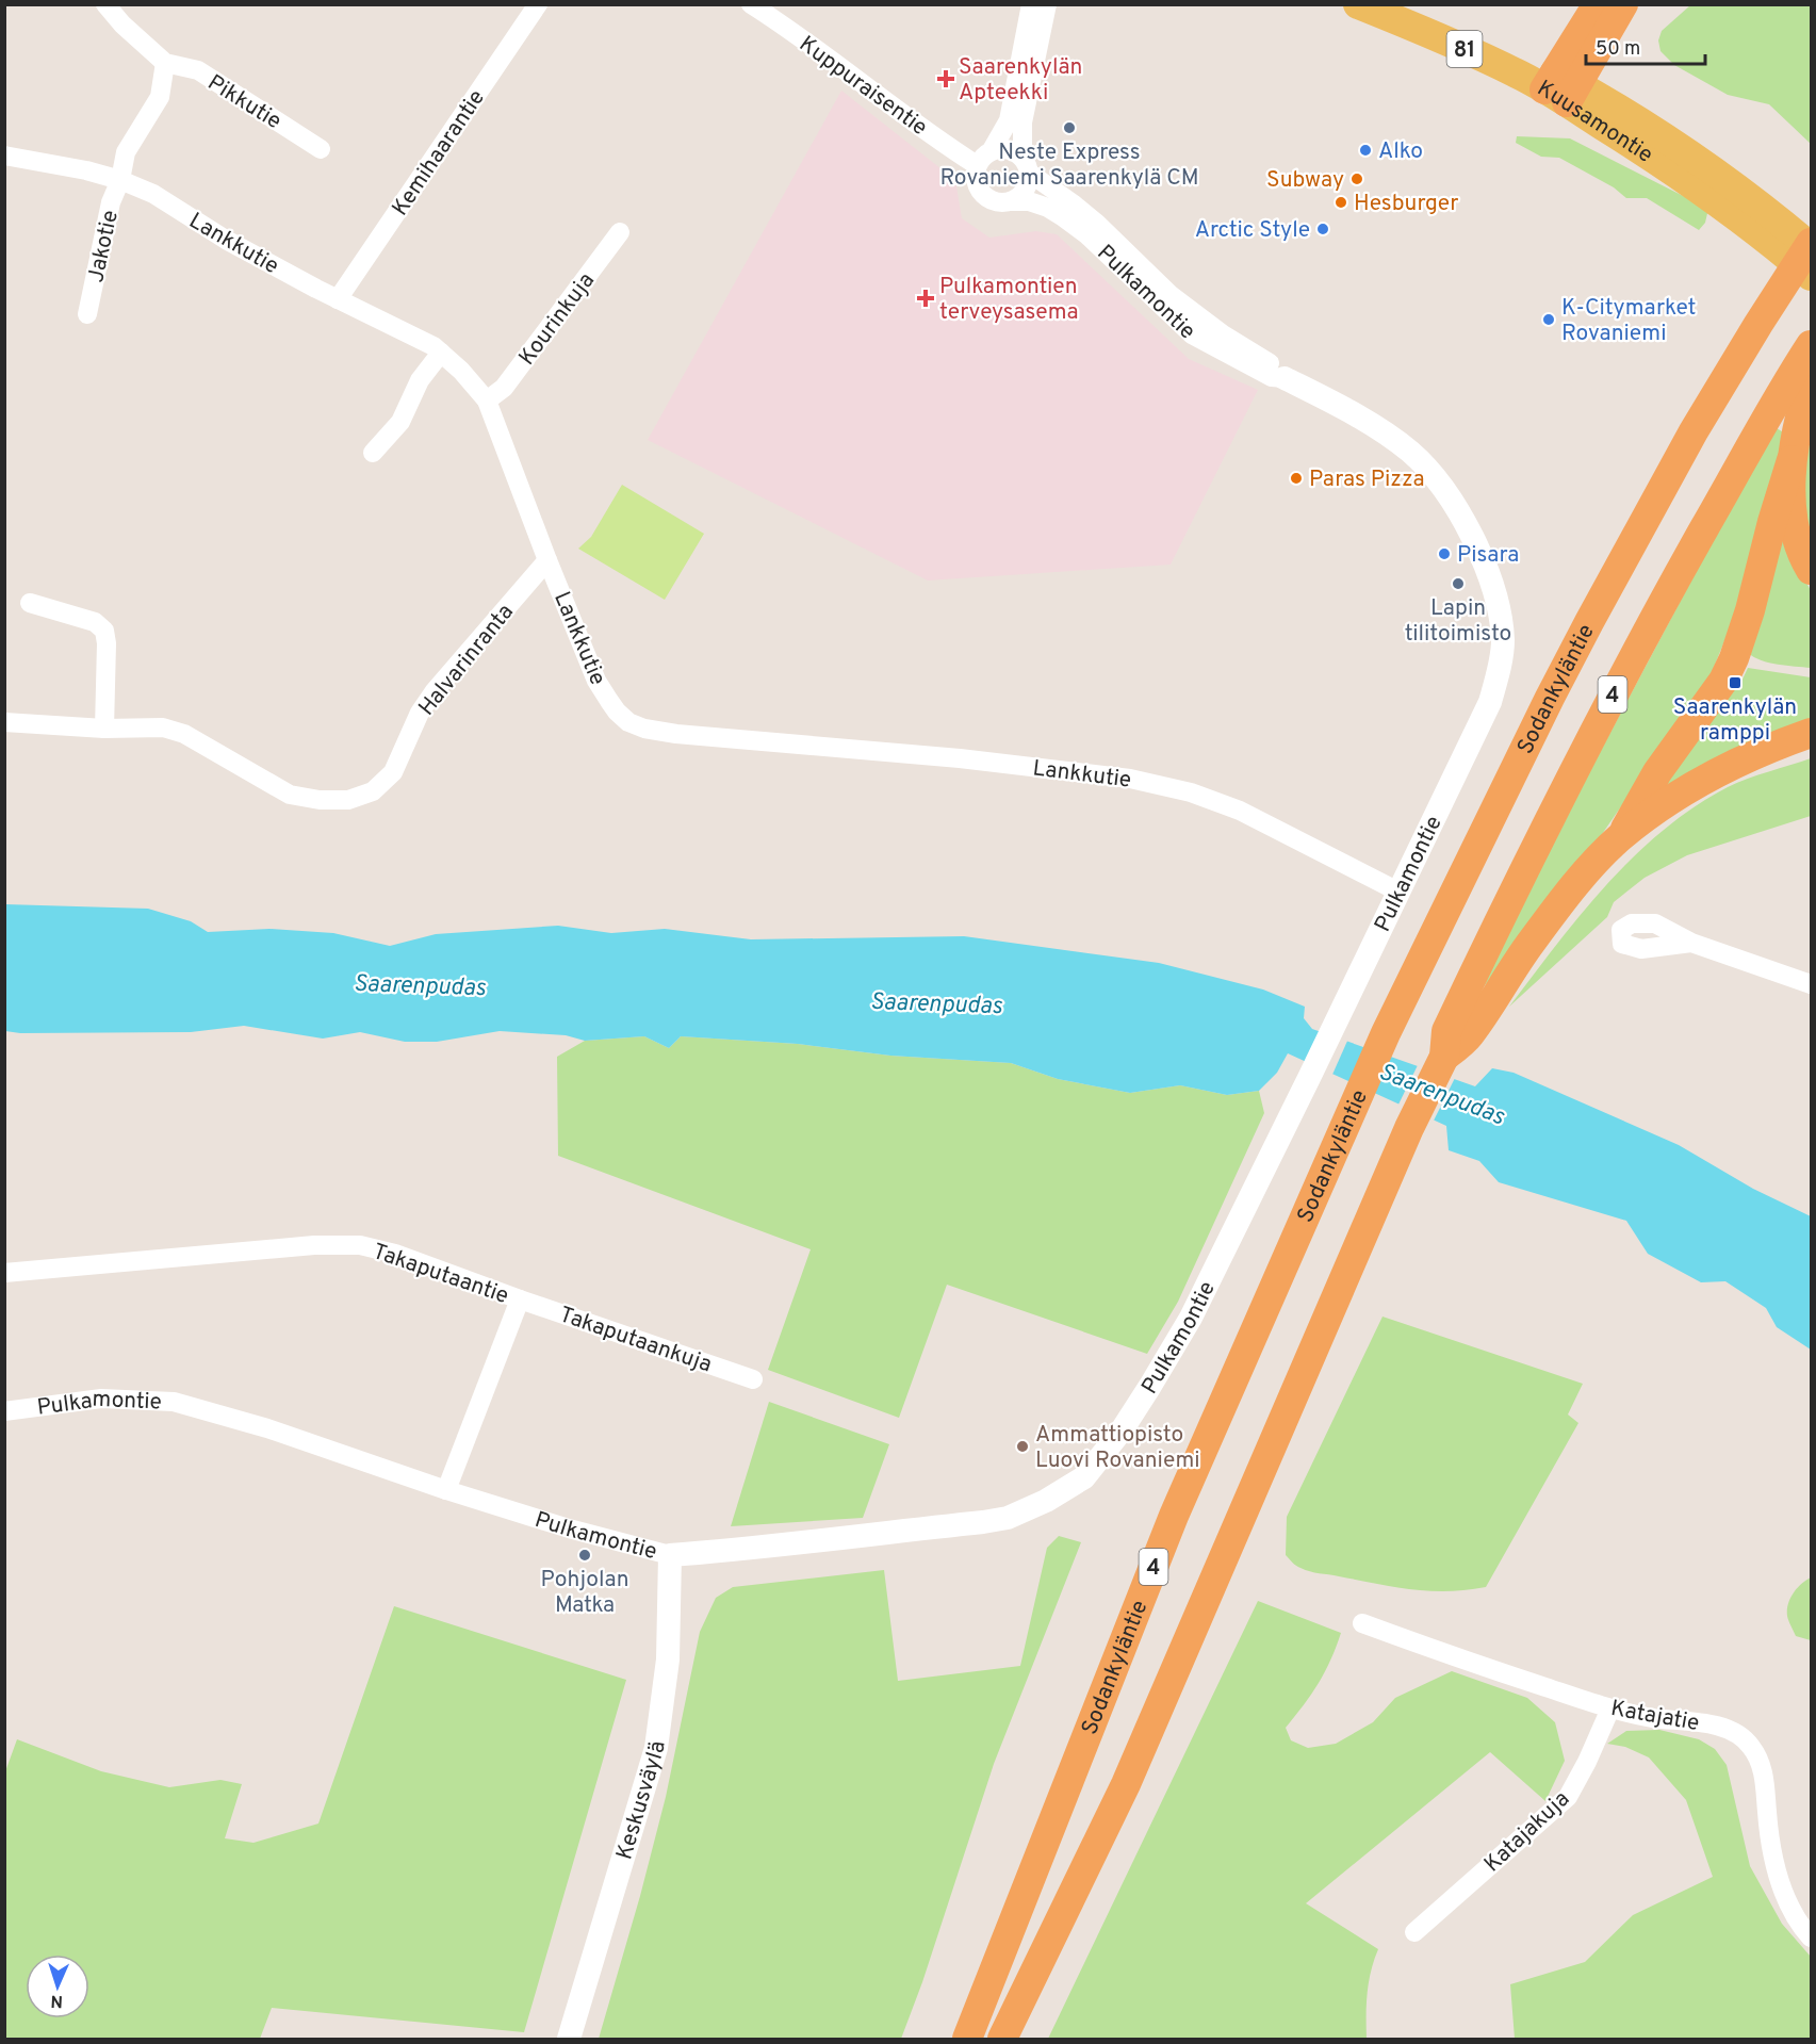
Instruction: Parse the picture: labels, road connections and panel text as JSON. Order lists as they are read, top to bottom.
{
  "streets": {
    "highway": ["Sodankyläntie", "4"],
    "main road": ["81", "Kuusamontie"],
    "street": [
      "Kuppuraisentie",
      "Pikkutie",
      "Kemihaarantie",
      "Lankkutie",
      "Jakotie",
      "Pulkamontie",
      "Kourinkuja",
      "Halvarinranta",
      "Takaputaantie",
      "Takaputaankuja",
      "Katajatie",
      "Keskusväylä",
      "Katajakuja"
    ]
  },
  "crossings": [
    ["Kuppuraisentie", "Pulkamontie"],
    ["Kemihaarantie", "Lankkutie"],
    ["Lankkutie", "Jakotie"],
    ["Lankkutie", "Pulkamontie"],
    ["Lankkutie", "Kourinkuja"],
    ["Lankkutie", "Halvarinranta"],
    ["Pulkamontie", "Takaputaantie"],
    ["Pulkamontie", "Keskusväylä"],
    ["Takaputaantie", "Takaputaankuja"],
    ["Katajatie", "Katajakuja"]
  ],
  "water": ["Saarenpudas"],
  "places": {
    "health": ["Saarenkylän Apteekki", "Pulkamontien terveysasema"],
    "other": [
      "Neste Express Rovaniemi Saarenkylä CM",
      "Alko",
      "Subway",
      "Hesburger",
      "Arctic Style",
      "K-Citymarket Rovaniemi",
      "Paras Pizza",
      "Pisara",
      "Lapin tilitoimisto",
      "Ammattiopisto Luovi Rovaniemi",
      "Pohjolan Matka"
    ],
    "transit": ["Saarenkylän ramppi"]
  },
  "scale_bar": "50 m",
  "north": "bottom"
}
